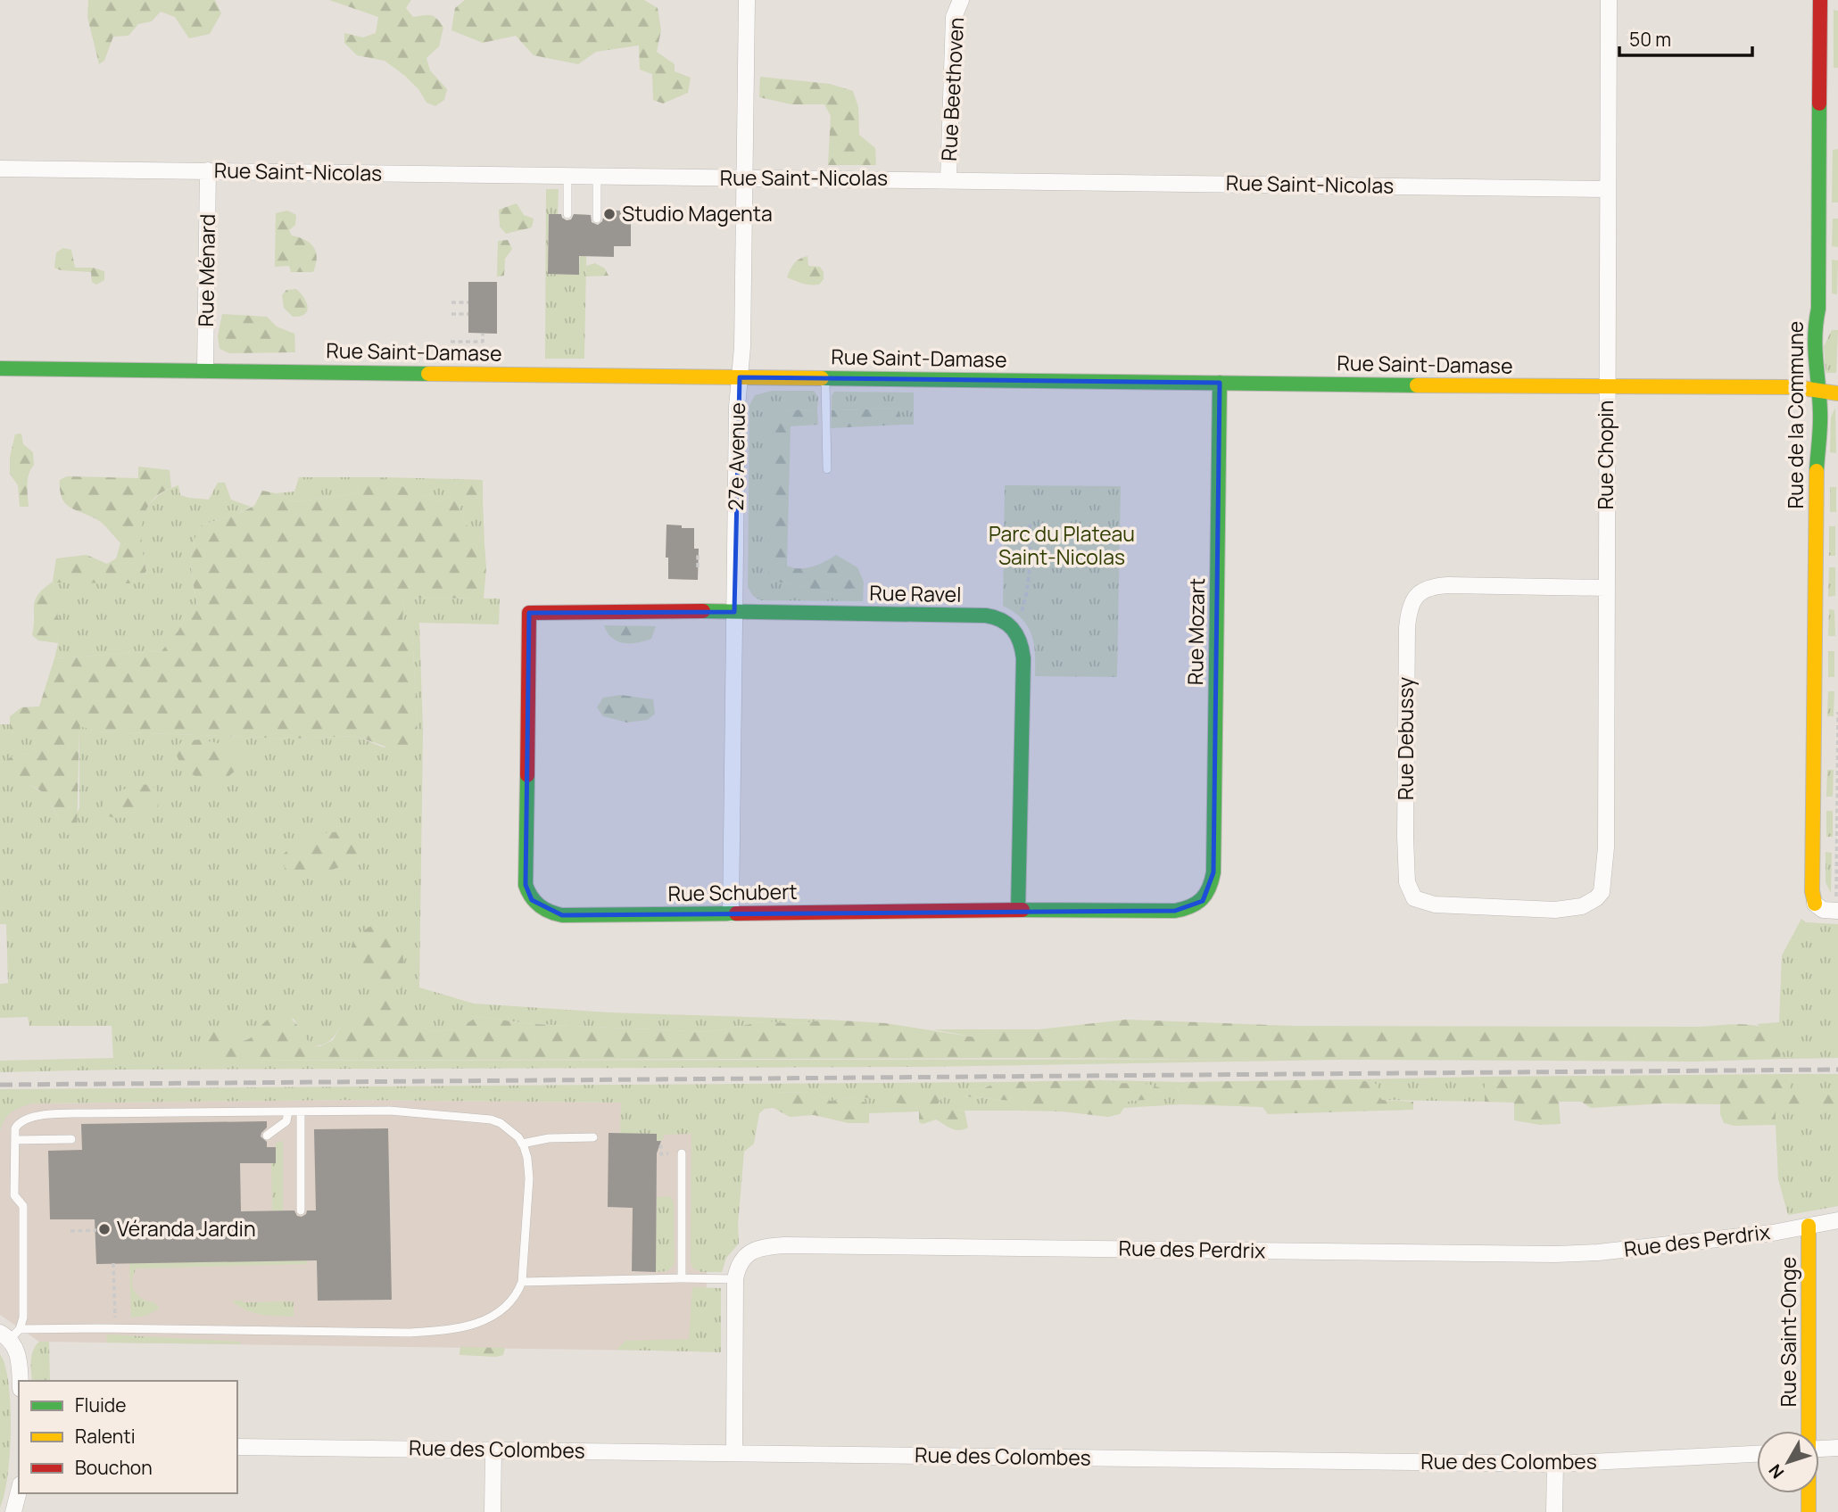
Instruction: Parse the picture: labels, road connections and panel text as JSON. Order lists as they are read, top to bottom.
{
  "streets": {
    "street": [
      "Rue Beethoven",
      "Rue Saint-Nicolas",
      "Rue Ménard",
      "Rue Saint-Damase",
      "Rue de la Commune",
      "Rue Chopin",
      "27e Avenue",
      "Rue Ravel",
      "Rue Mozart",
      "Rue Debussy",
      "Rue Schubert",
      "Rue des Perdrix",
      "Rue Saint-Onge",
      "Rue des Colombes"
    ]
  },
  "crossings": [
    ["Rue Beethoven", "Rue Saint-Nicolas"],
    ["Rue Saint-Nicolas", "Rue Ménard"],
    ["Rue Saint-Nicolas", "Rue Chopin"],
    ["Rue Saint-Nicolas", "27e Avenue"],
    ["Rue Ménard", "Rue Saint-Damase"],
    ["Rue Saint-Damase", "Rue de la Commune"],
    ["Rue Saint-Damase", "Rue Chopin"],
    ["Rue Saint-Damase", "27e Avenue"],
    ["Rue Saint-Damase", "Rue Mozart"],
    ["Rue Chopin", "Rue Debussy"],
    ["27e Avenue", "Rue Ravel"],
    ["27e Avenue", "Rue Schubert"],
    ["Rue Ravel", "Rue Schubert"],
    ["Rue Mozart", "Rue Schubert"],
    ["Rue des Perdrix", "Rue Saint-Onge"],
    ["Rue des Perdrix", "Rue des Colombes"]
  ],
  "parks": ["Parc du Plateau Saint-Nicolas"],
  "places": ["Studio Magenta", "Véranda Jardin"],
  "legend": ["Fluide", "Ralenti", "Bouchon"],
  "scale_bar": "50 m",
  "north": "bottom left"
}
